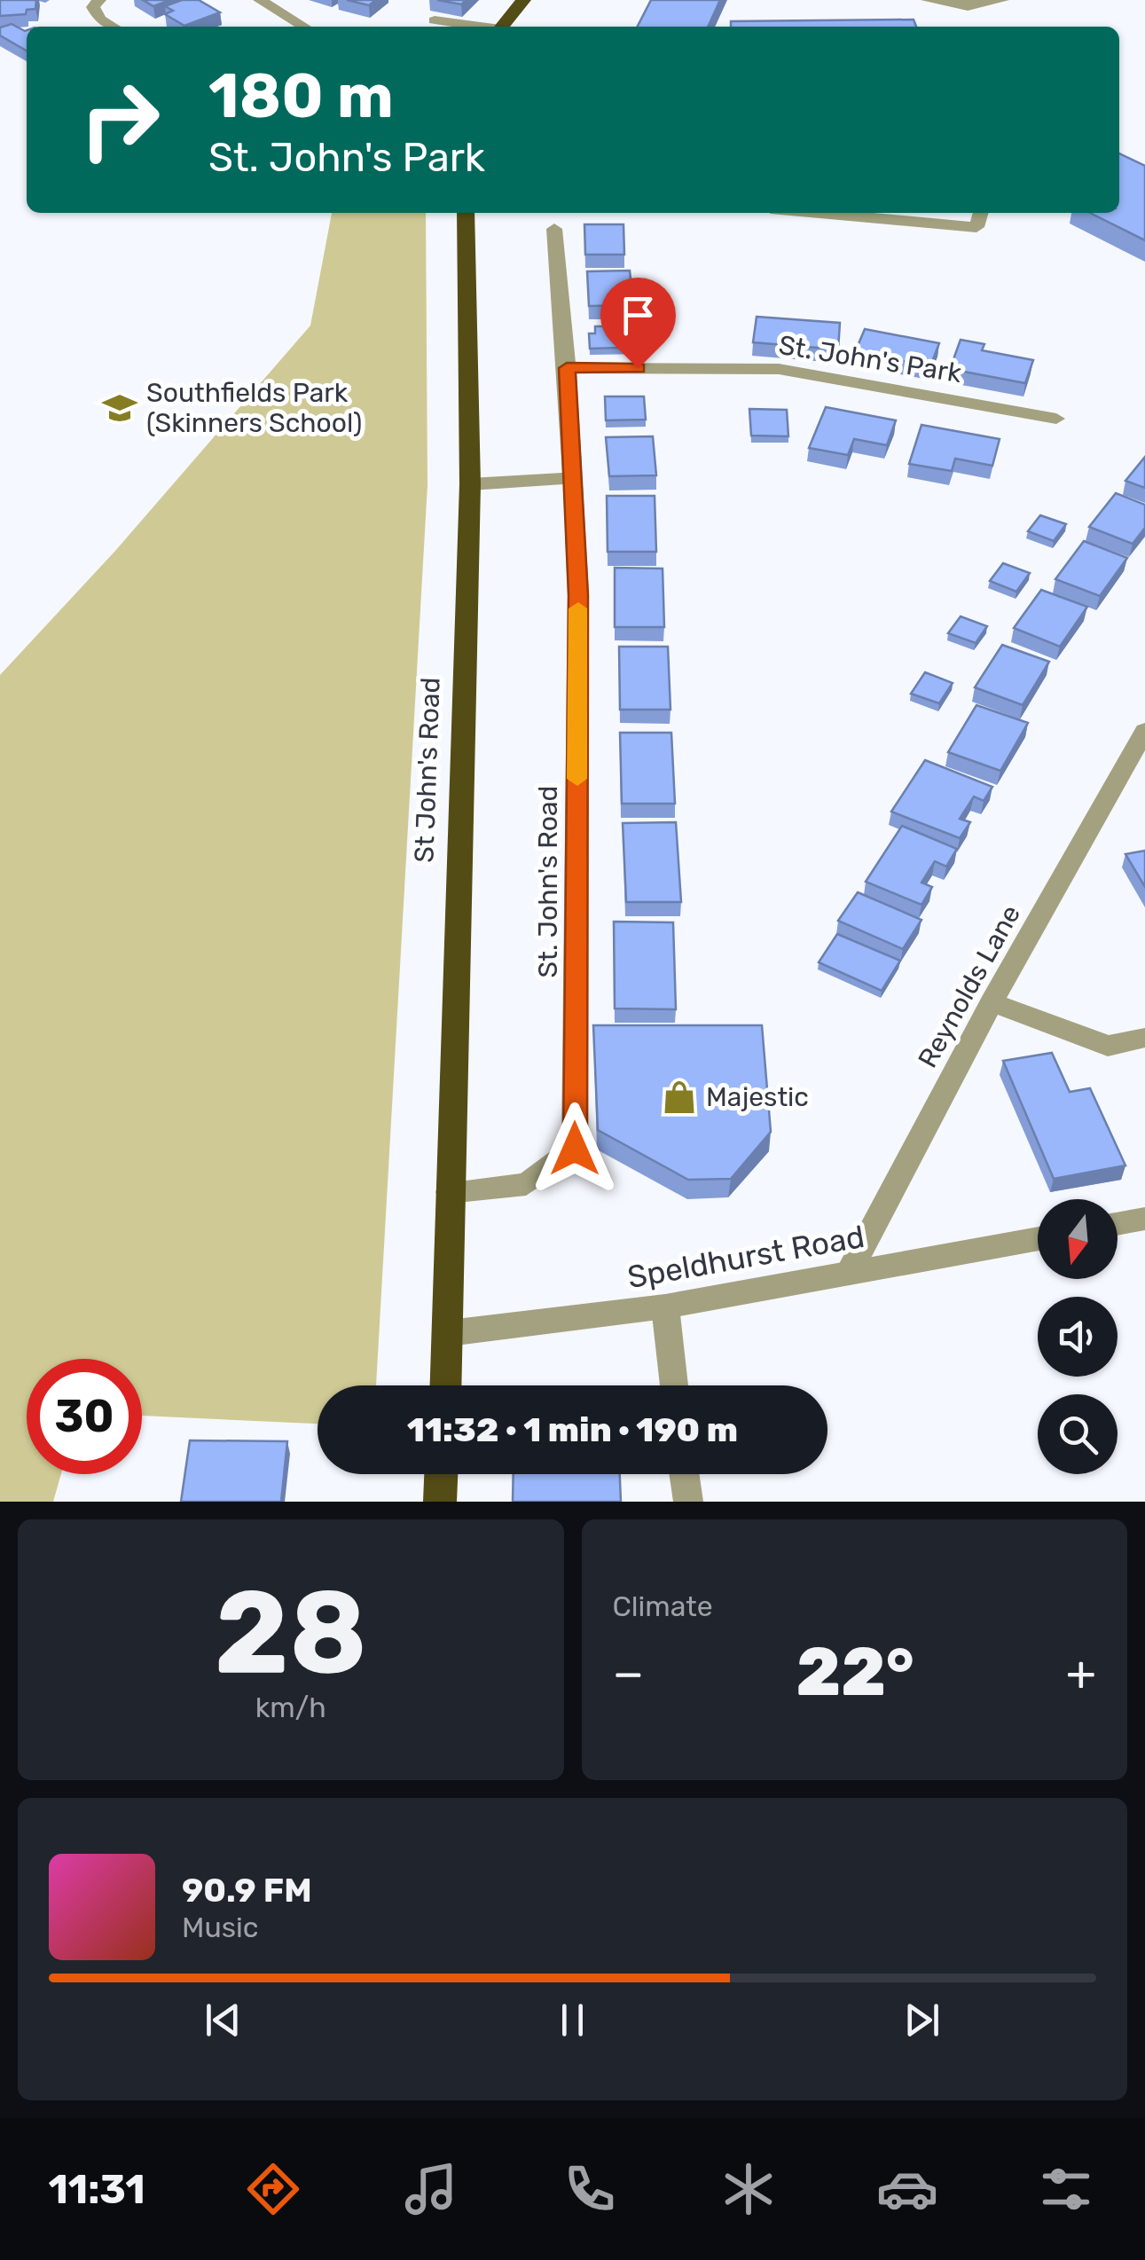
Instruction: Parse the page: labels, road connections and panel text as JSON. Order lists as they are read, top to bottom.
{
  "streets": {
    "highway": ["St John's Road"],
    "street": [
      "St. John's Park",
      "St. John's Road",
      "Reynolds Lane",
      "Speldhurst Road"
    ]
  },
  "crossings": [
    ["St. John's Park", "St. John's Road"],
    ["St John's Road", "St. John's Road"],
    ["St John's Road", "Speldhurst Road"],
    ["Reynolds Lane", "Speldhurst Road"]
  ],
  "places": {
    "school or university": ["Southfields Park (Skinners School)"],
    "shop": ["Majestic"]
  },
  "north": "bottom",
  "page": {
    "turn": ["180 m", "St. John's Park"],
    "limit": "30",
    "trip": "11:32 · 1 min · 190 m",
    "tile": [
      ["28", "km/h"],
      "Climate"
    ],
    "heat": ["−", "22°", "+"],
    "song": ["90.9 FM", "Music"],
    "tabs": "11:31"
  }
}
